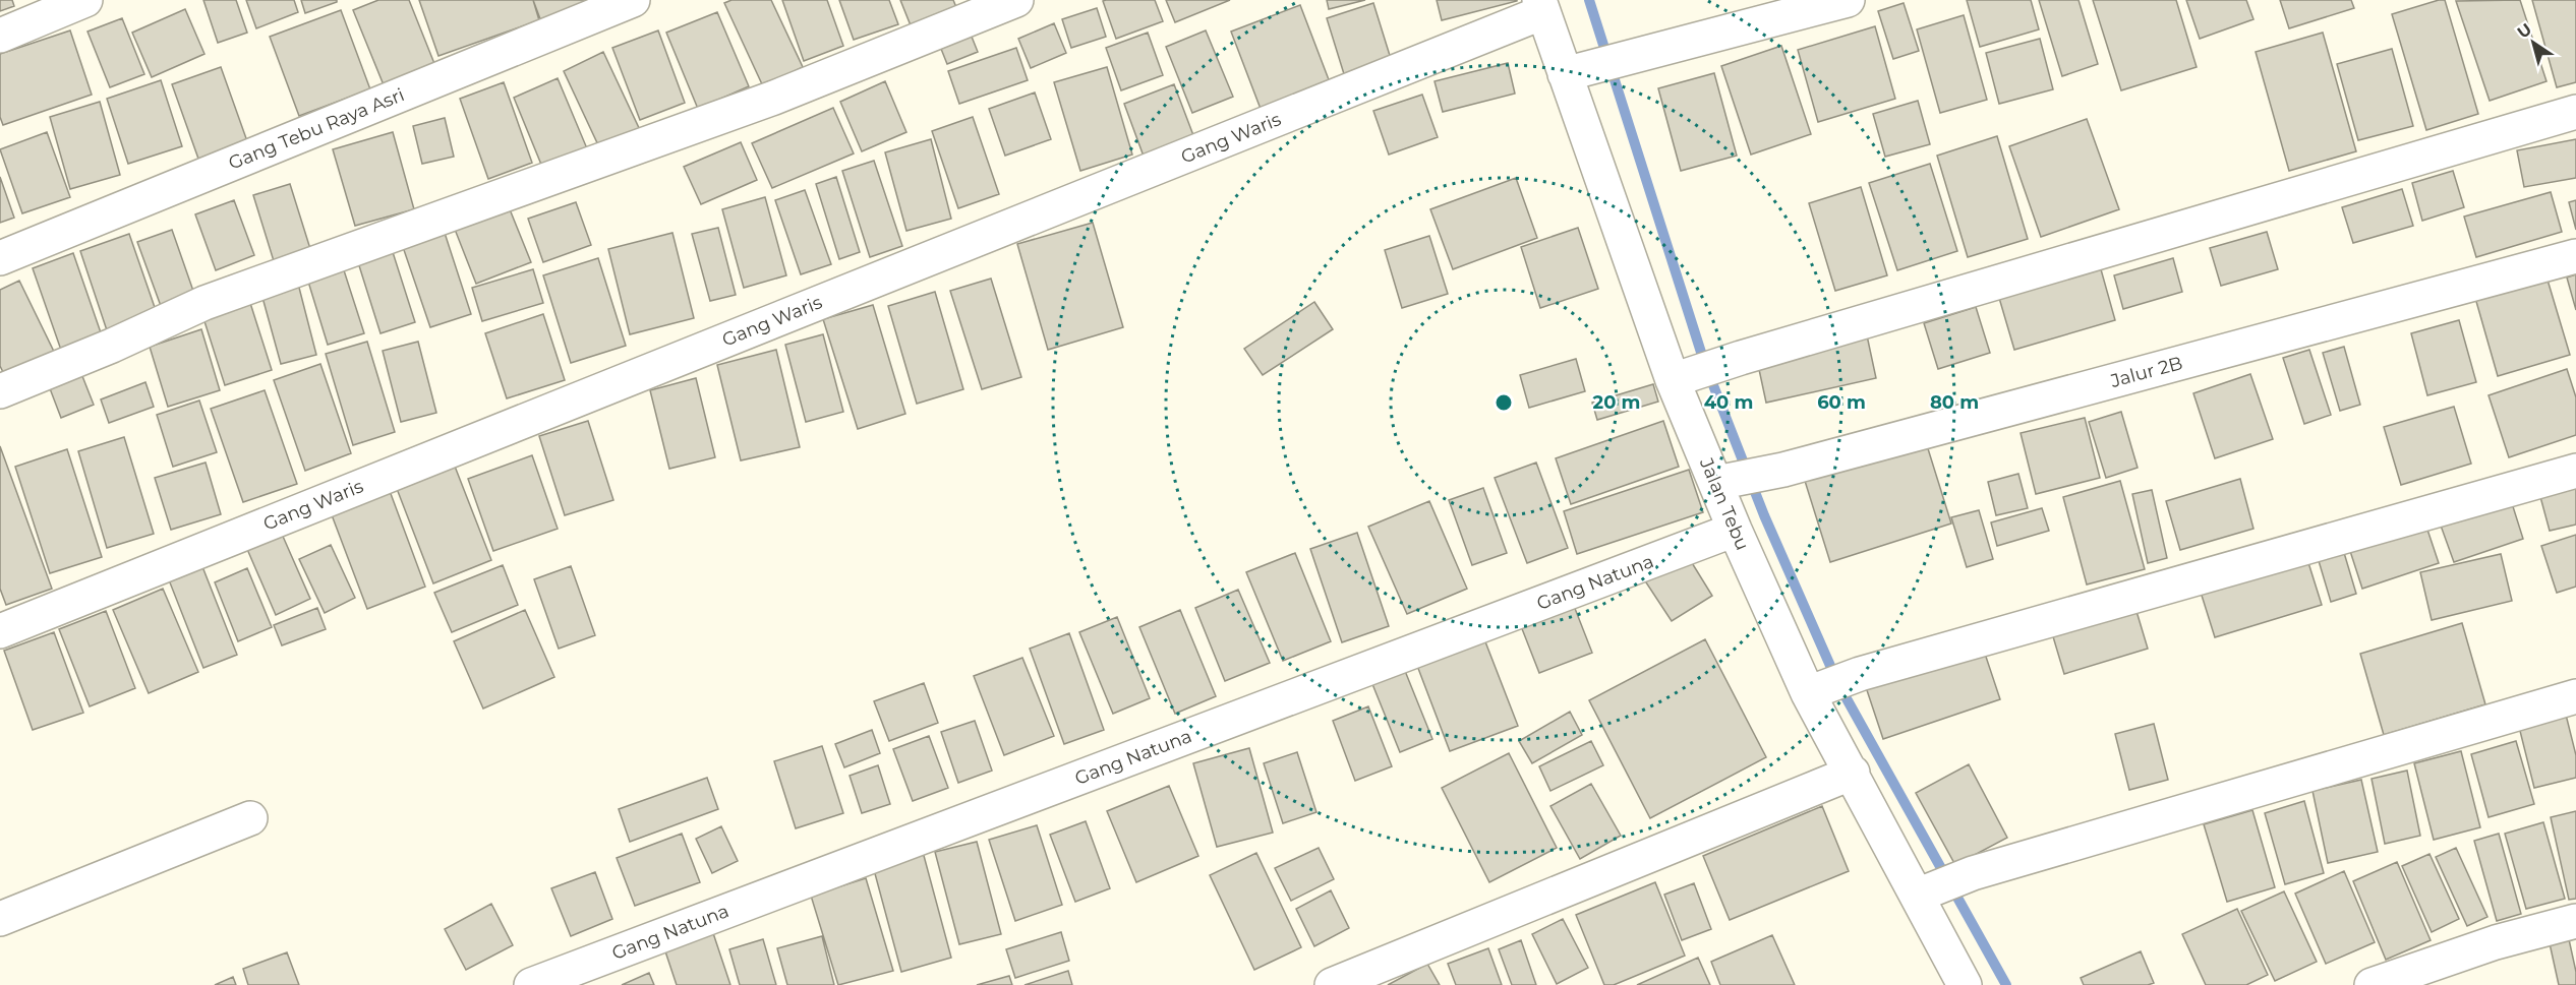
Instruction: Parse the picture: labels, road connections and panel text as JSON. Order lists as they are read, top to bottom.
{
  "streets": {
    "street": [
      "Gang Tebu Raya Asri",
      "Gang Waris",
      "Jalur 2B",
      "Jalan Tebu",
      "Gang Natuna"
    ]
  },
  "crossings": [
    ["Gang Waris", "Jalan Tebu"],
    ["Jalur 2B", "Jalan Tebu"],
    ["Jalan Tebu", "Gang Natuna"]
  ],
  "north": "top left",
  "rings": [
    "20 m",
    "40 m",
    "60 m",
    "80 m"
  ]
}
